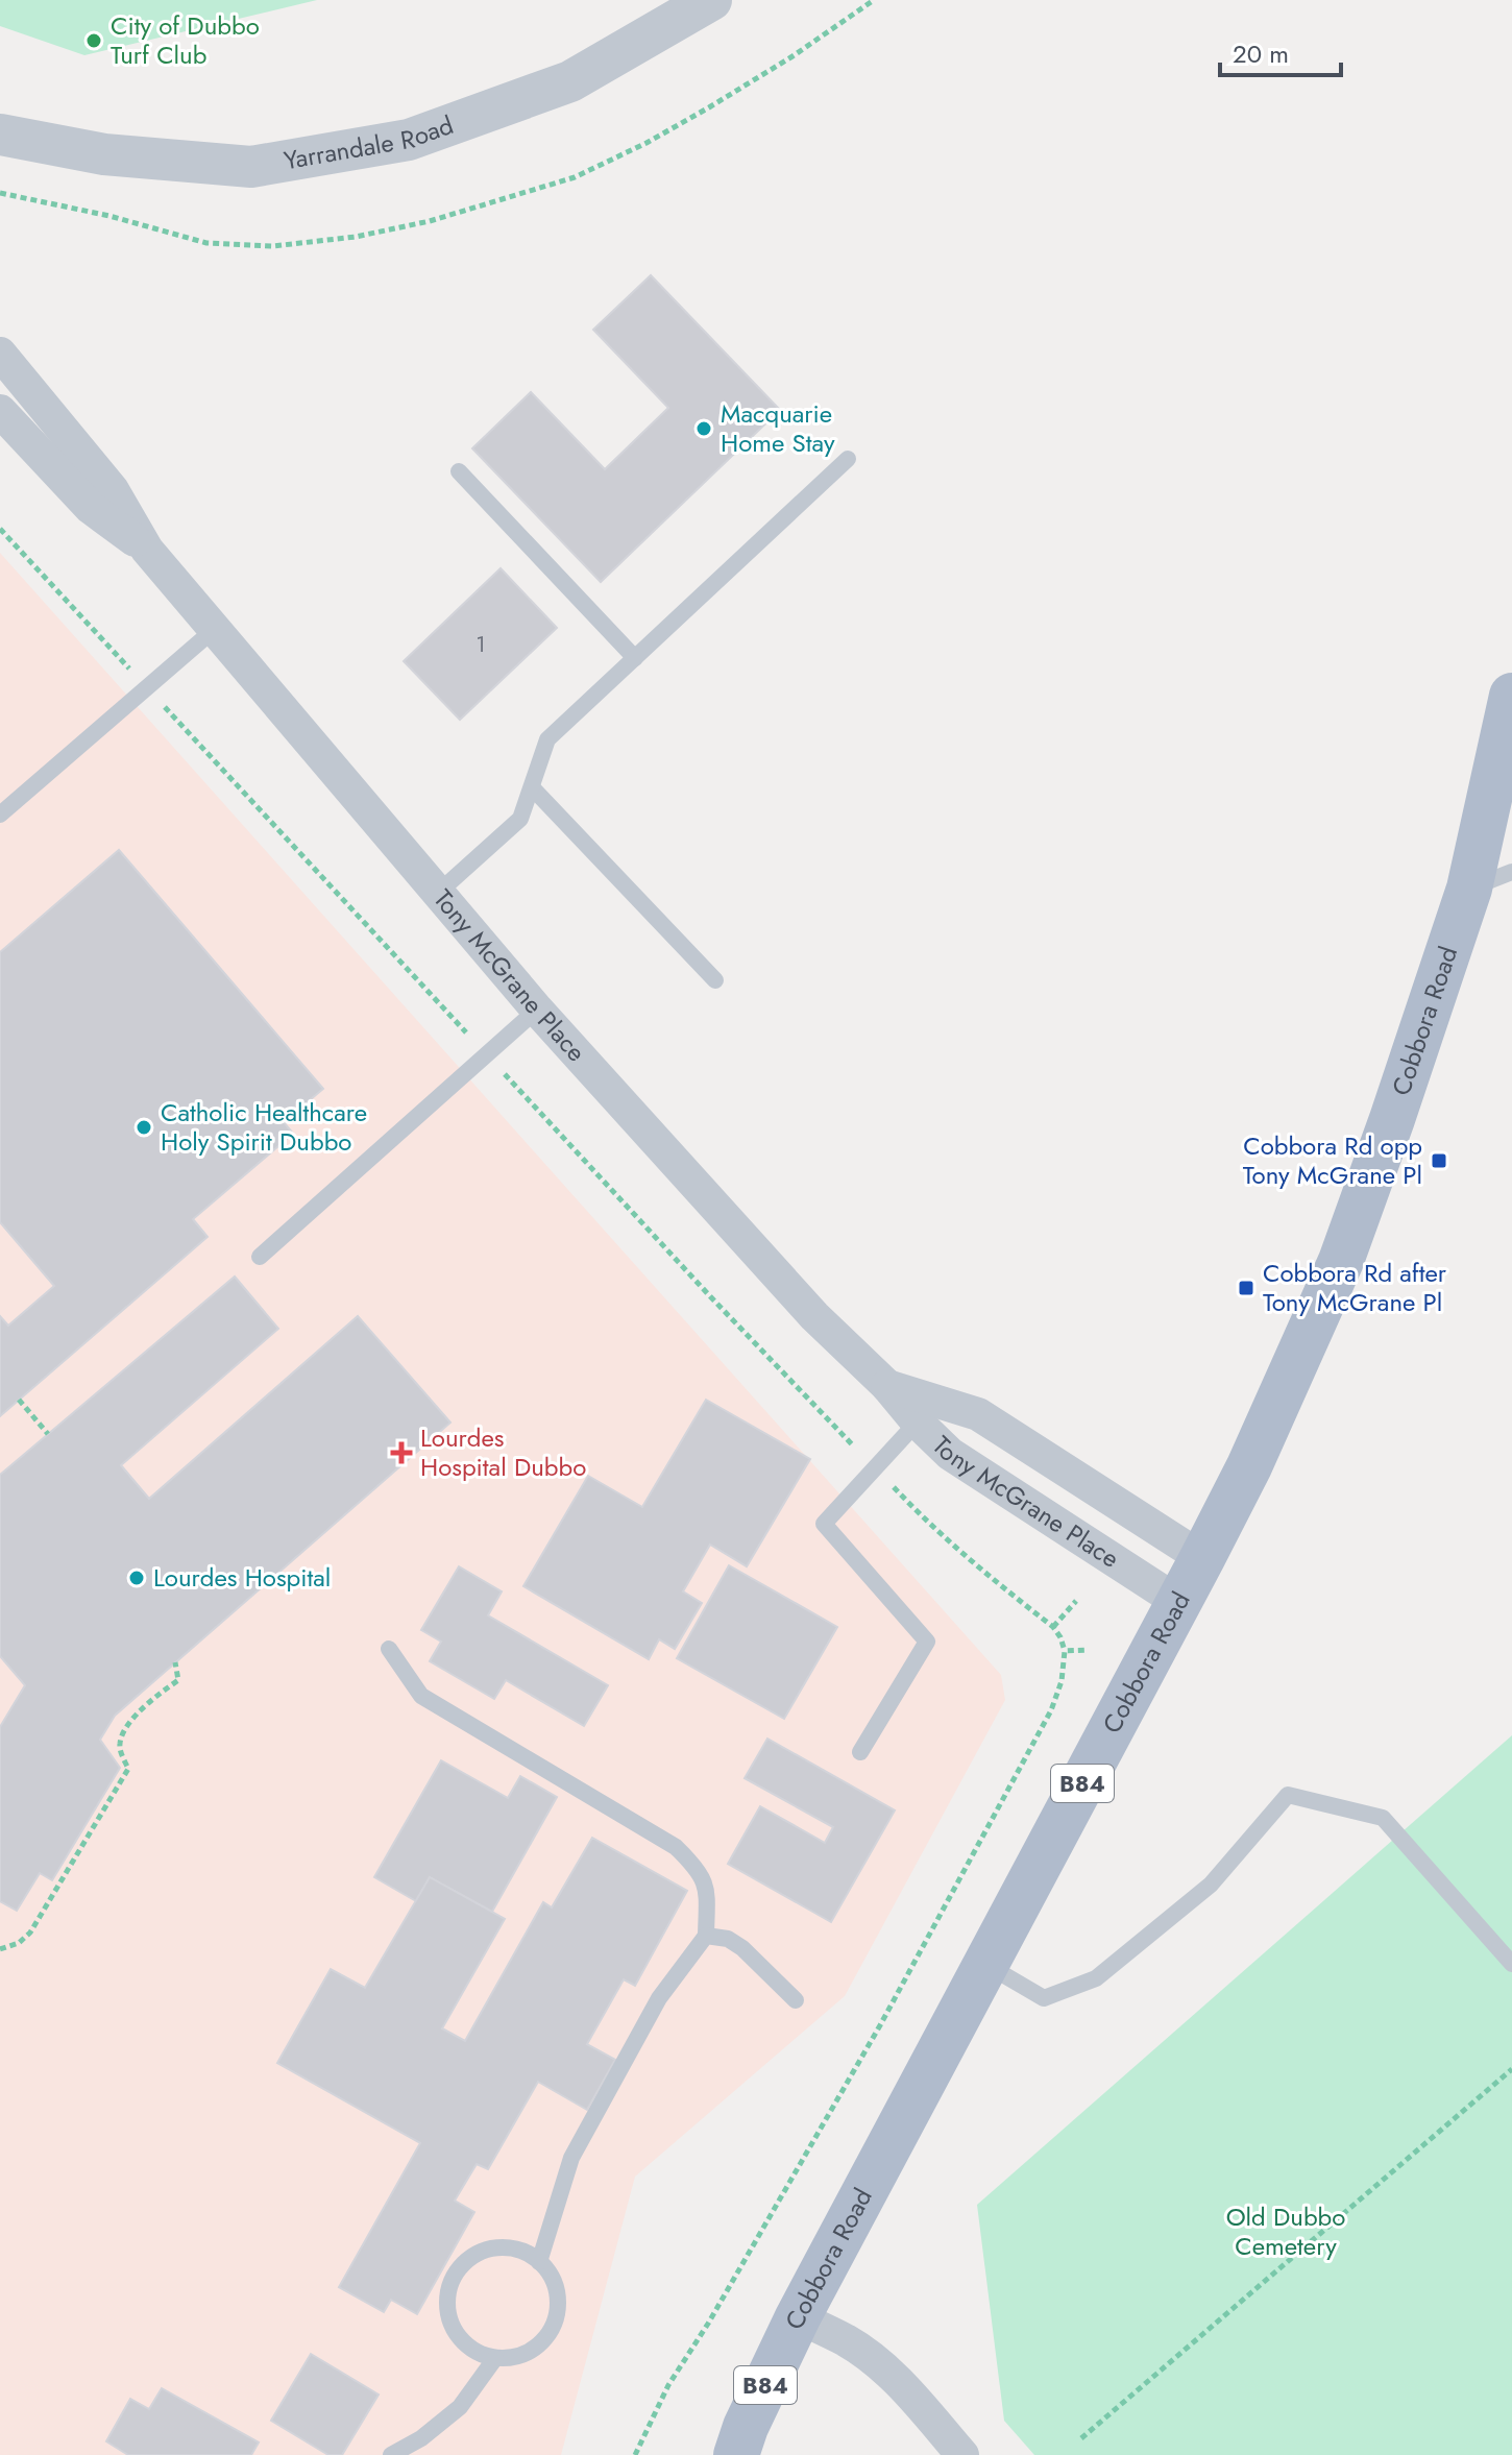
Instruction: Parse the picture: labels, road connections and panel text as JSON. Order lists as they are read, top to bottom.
{
  "streets": {
    "main road": ["Cobbora Road", "B84"],
    "street": ["Yarrandale Road", "Tony McGrane Place"]
  },
  "crossings": [
    ["Tony McGrane Place", "Cobbora Road"]
  ],
  "parks": ["Old Dubbo Cemetery"],
  "places": {
    "other": [
      "City of Dubbo Turf Club",
      "Macquarie Home Stay",
      "Catholic Healthcare Holy Spirit Dubbo",
      "Lourdes Hospital"
    ],
    "transit": ["Cobbora Rd opp Tony McGrane Pl", "Cobbora Rd after Tony McGrane Pl"],
    "health": ["Lourdes Hospital Dubbo"]
  },
  "house_numbers": ["1"],
  "scale_bar": "20 m"
}
